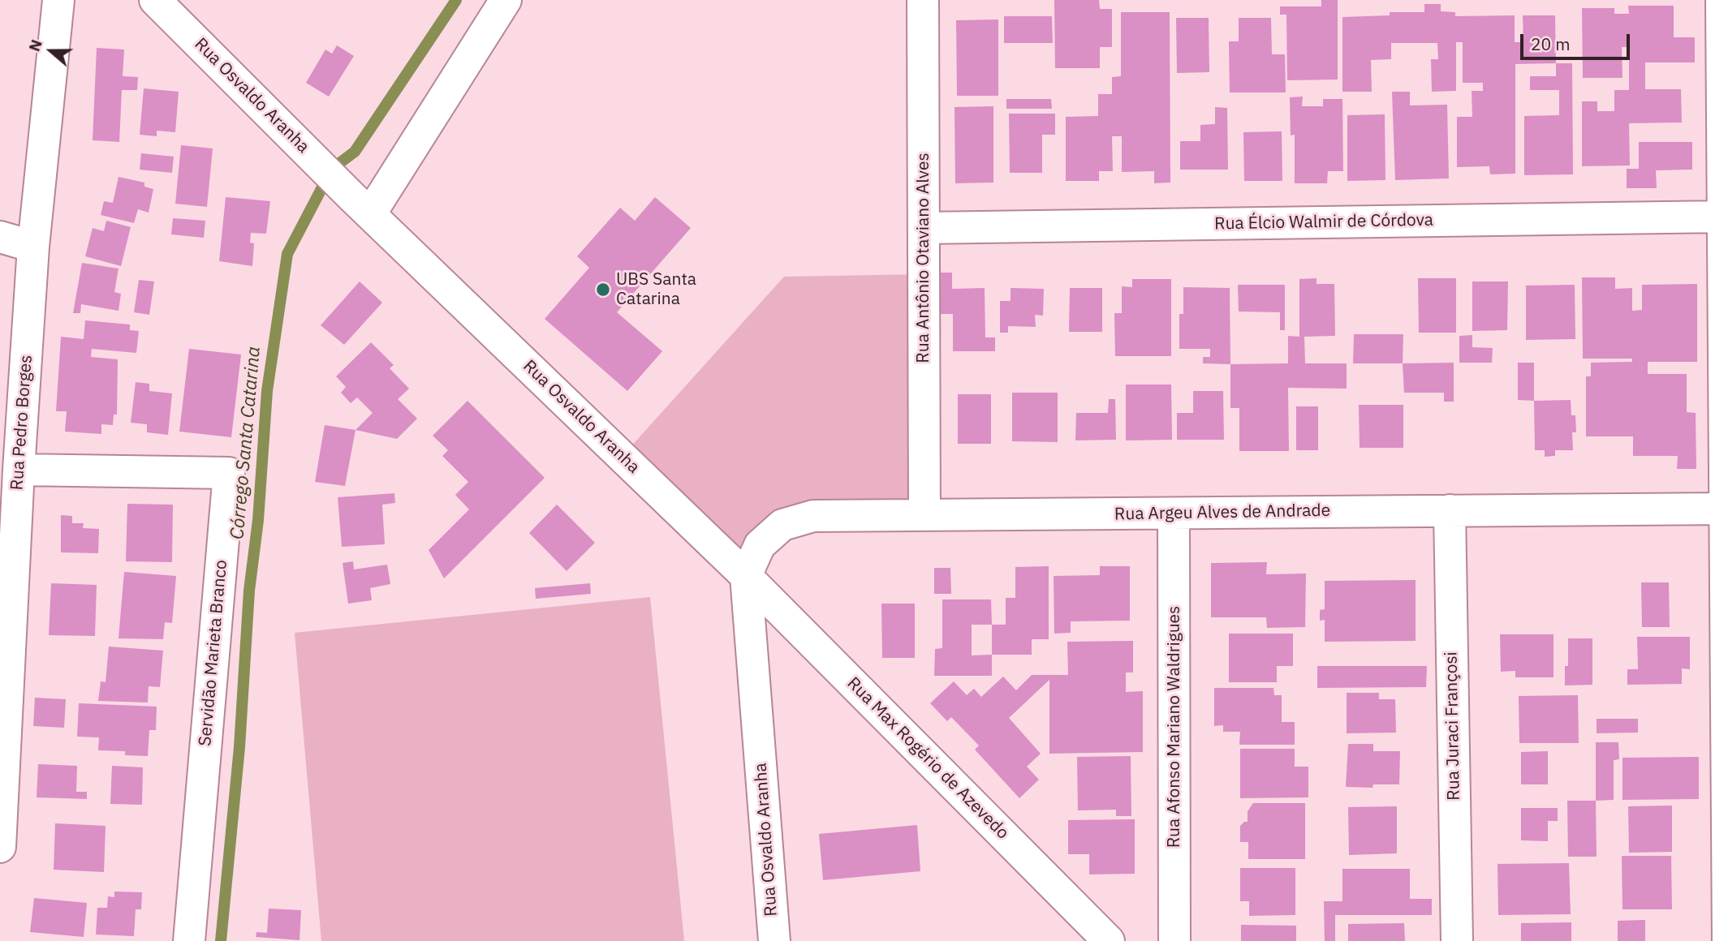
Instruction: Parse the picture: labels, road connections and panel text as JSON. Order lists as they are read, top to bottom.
{
  "streets": {
    "street": [
      "Rua Osvaldo Aranha",
      "Rua Élcio Walmir de Córdova",
      "Rua Antônio Otaviano Alves",
      "Rua Pedro Borges",
      "Rua Argeu Alves de Andrade",
      "Servidão Marieta Branco",
      "Rua Juraci Françosi",
      "Rua Afonso Mariano Waldrigues",
      "Rua Max Rogério de Azevedo"
    ]
  },
  "crossings": [
    ["Rua Osvaldo Aranha", "Rua Argeu Alves de Andrade"],
    ["Rua Osvaldo Aranha", "Rua Max Rogério de Azevedo"],
    ["Rua Élcio Walmir de Córdova", "Rua Antônio Otaviano Alves"],
    ["Rua Antônio Otaviano Alves", "Rua Argeu Alves de Andrade"],
    ["Rua Pedro Borges", "Servidão Marieta Branco"],
    ["Rua Argeu Alves de Andrade", "Rua Juraci Françosi"],
    ["Rua Argeu Alves de Andrade", "Rua Afonso Mariano Waldrigues"],
    ["Rua Argeu Alves de Andrade", "Rua Max Rogério de Azevedo"]
  ],
  "water": ["Córrego Santa Catarina"],
  "places": ["UBS Santa Catarina"],
  "scale_bar": "20 m",
  "north": "left"
}
